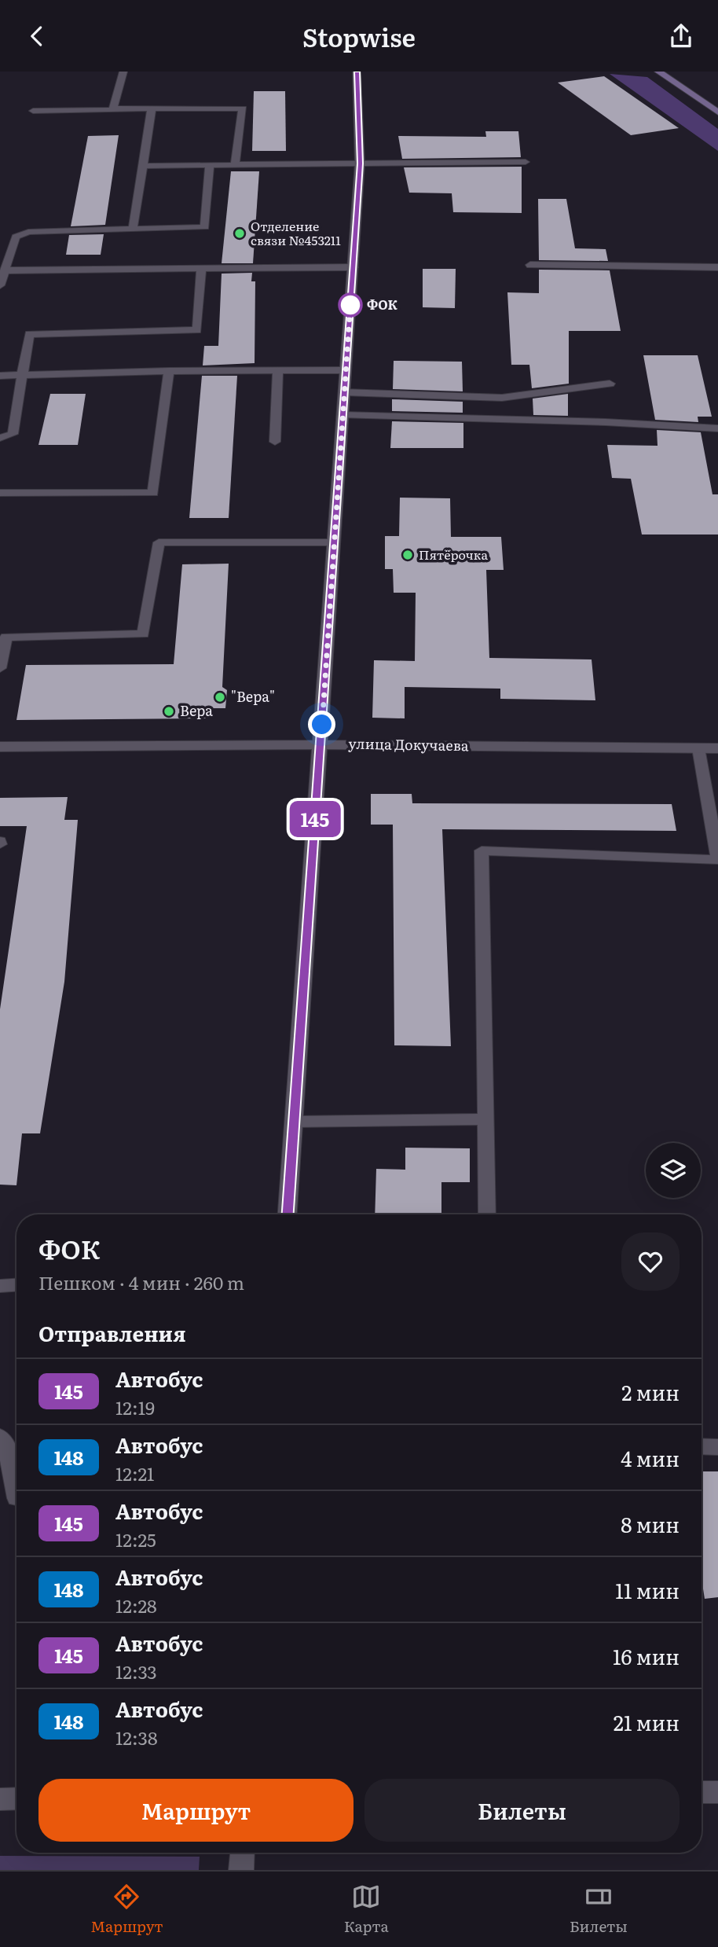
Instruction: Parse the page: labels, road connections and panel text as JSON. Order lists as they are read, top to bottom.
{
  "streets": {
    "street": ["улица Докучаева"]
  },
  "places": [
    "Отделение связи №453211",
    "ФОК",
    "Пятёрочка",
    "\"Вера\"",
    "Вера"
  ],
  "lines": ["bus line 145"],
  "page": {
    "header": "Stopwise",
    "on_map": "145",
    "heading": [
      ["ФОК", "Пешком · 4 мин · 260 m"],
      "Отправления"
    ],
    "list": [
      {
        "mark": "145",
        "name": "Автобус",
        "note": "12:19",
        "value": "2 мин"
      },
      {
        "mark": "148",
        "name": "Автобус",
        "note": "12:21",
        "value": "4 мин"
      },
      {
        "mark": "145",
        "name": "Автобус",
        "note": "12:25",
        "value": "8 мин"
      },
      {
        "mark": "148",
        "name": "Автобус",
        "note": "12:28",
        "value": "11 мин"
      },
      {
        "mark": "145",
        "name": "Автобус",
        "note": "12:33",
        "value": "16 мин"
      },
      {
        "mark": "148",
        "name": "Автобус",
        "note": "12:38",
        "value": "21 мин"
      }
    ],
    "buttons": ["Маршрут", "Билеты"],
    "tabs": ["Маршрут", "Карта", "Билеты"]
  }
}
